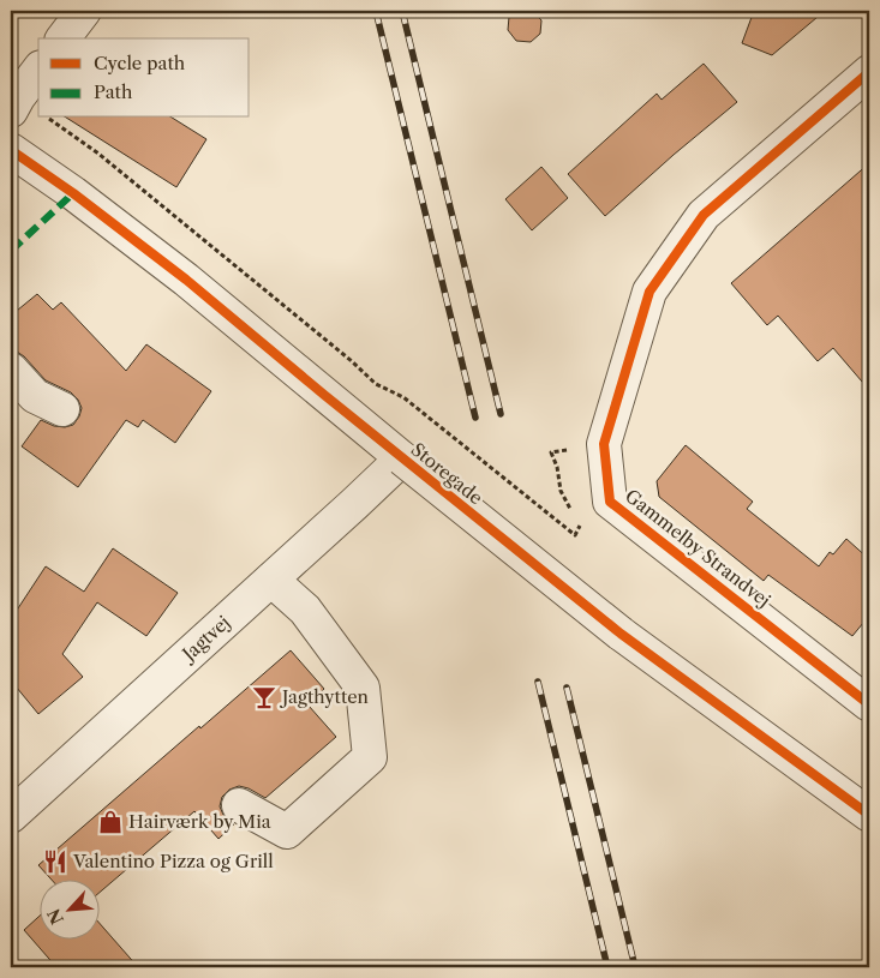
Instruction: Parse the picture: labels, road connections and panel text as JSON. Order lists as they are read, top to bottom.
{
  "streets": {
    "street": ["Storegade", "Gammelby Strandvej", "Jagtvej"]
  },
  "crossings": [
    ["Storegade", "Jagtvej"]
  ],
  "places": {
    "bar": ["Jagthytten"],
    "shop": ["Hairværk by Mia"],
    "restaurant": ["Valentino Pizza og Grill"]
  },
  "legend": ["Cycle path", "Path"],
  "north": "bottom left"
}
